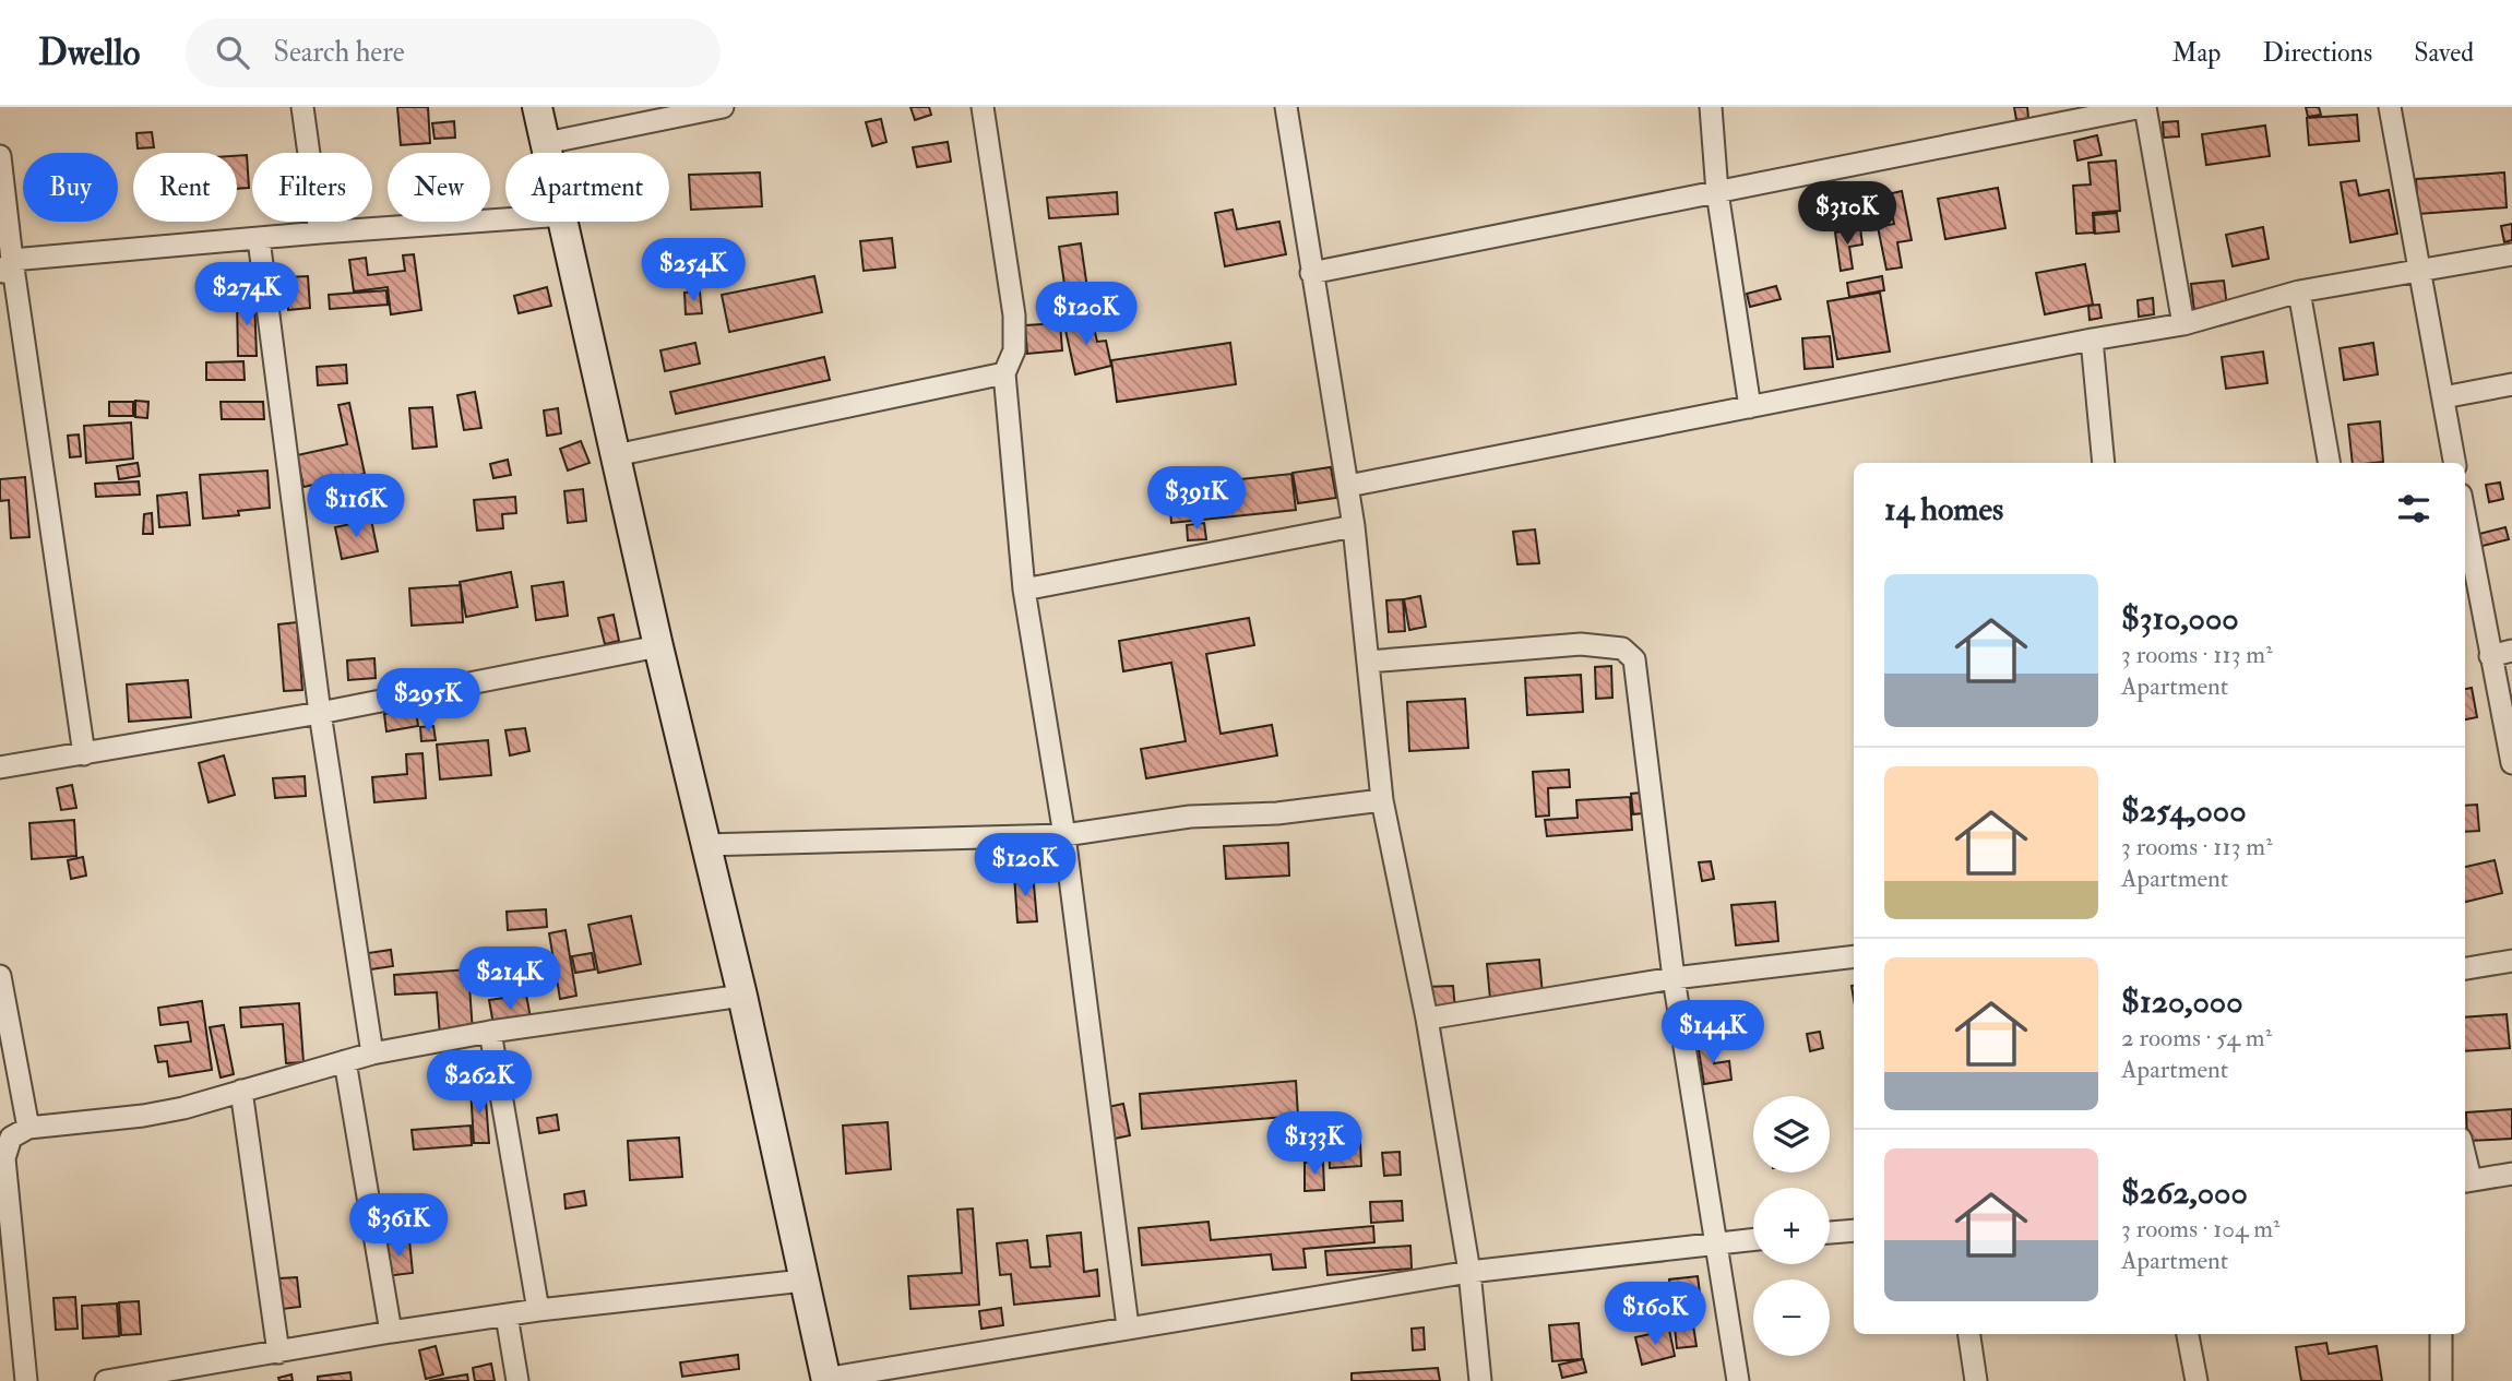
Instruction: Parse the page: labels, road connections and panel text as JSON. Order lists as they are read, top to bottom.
{
  "page": {
    "header": "Dwello",
    "search": "Search here",
    "nav": ["Map", "Directions", "Saved"],
    "chip": [
      "Buy",
      "Rent",
      "Filters",
      "New",
      "Apartment"
    ],
    "price": [
      "$310K",
      "$254K",
      "$274K",
      "$120K",
      "$391K",
      "$116K",
      "$295K",
      "$120K",
      "$214K",
      "$144K",
      "$262K",
      "$133K",
      "$361K",
      "$160K"
    ],
    "heading": "14 homes",
    "list": [
      {
        "name": "$310,000",
        "note": "3 rooms · 113 m² · Apartment"
      },
      {
        "name": "$254,000",
        "note": "3 rooms · 113 m² · Apartment"
      },
      {
        "name": "$120,000",
        "note": "2 rooms · 54 m² · Apartment"
      },
      {
        "name": "$262,000",
        "note": "3 rooms · 104 m² · Apartment"
      }
    ],
    "map_buttons": ["+", "−"]
  }
}
